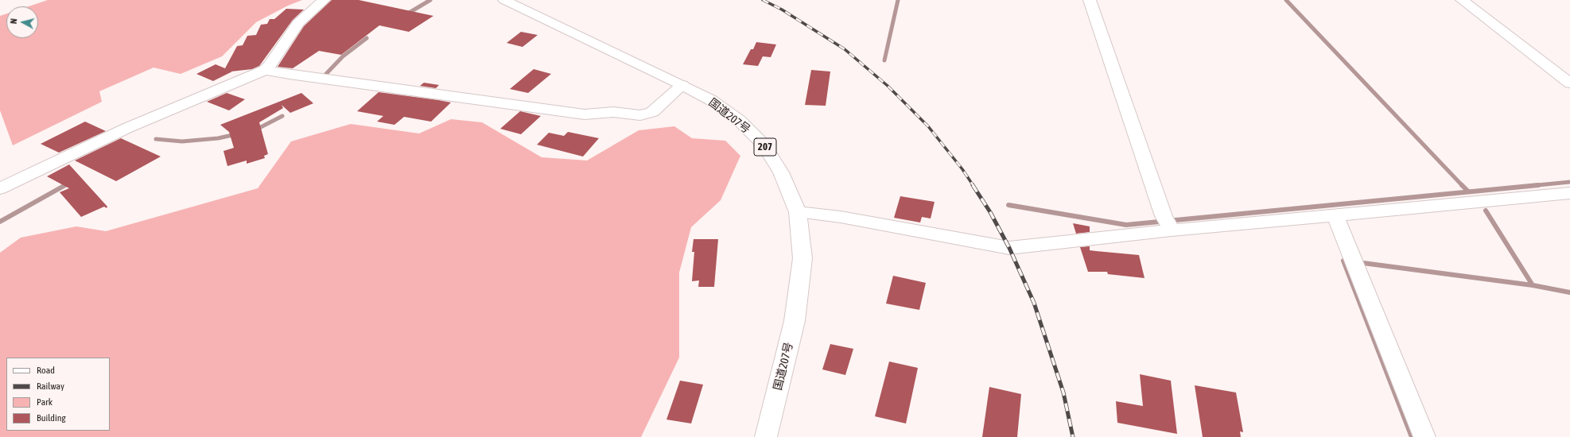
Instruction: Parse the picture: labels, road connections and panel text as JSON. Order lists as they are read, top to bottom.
{
  "streets": {
    "main road": ["国道207号", "207"]
  },
  "legend": [
    "Road",
    "Railway",
    "Park",
    "Building"
  ],
  "north": "left"
}
